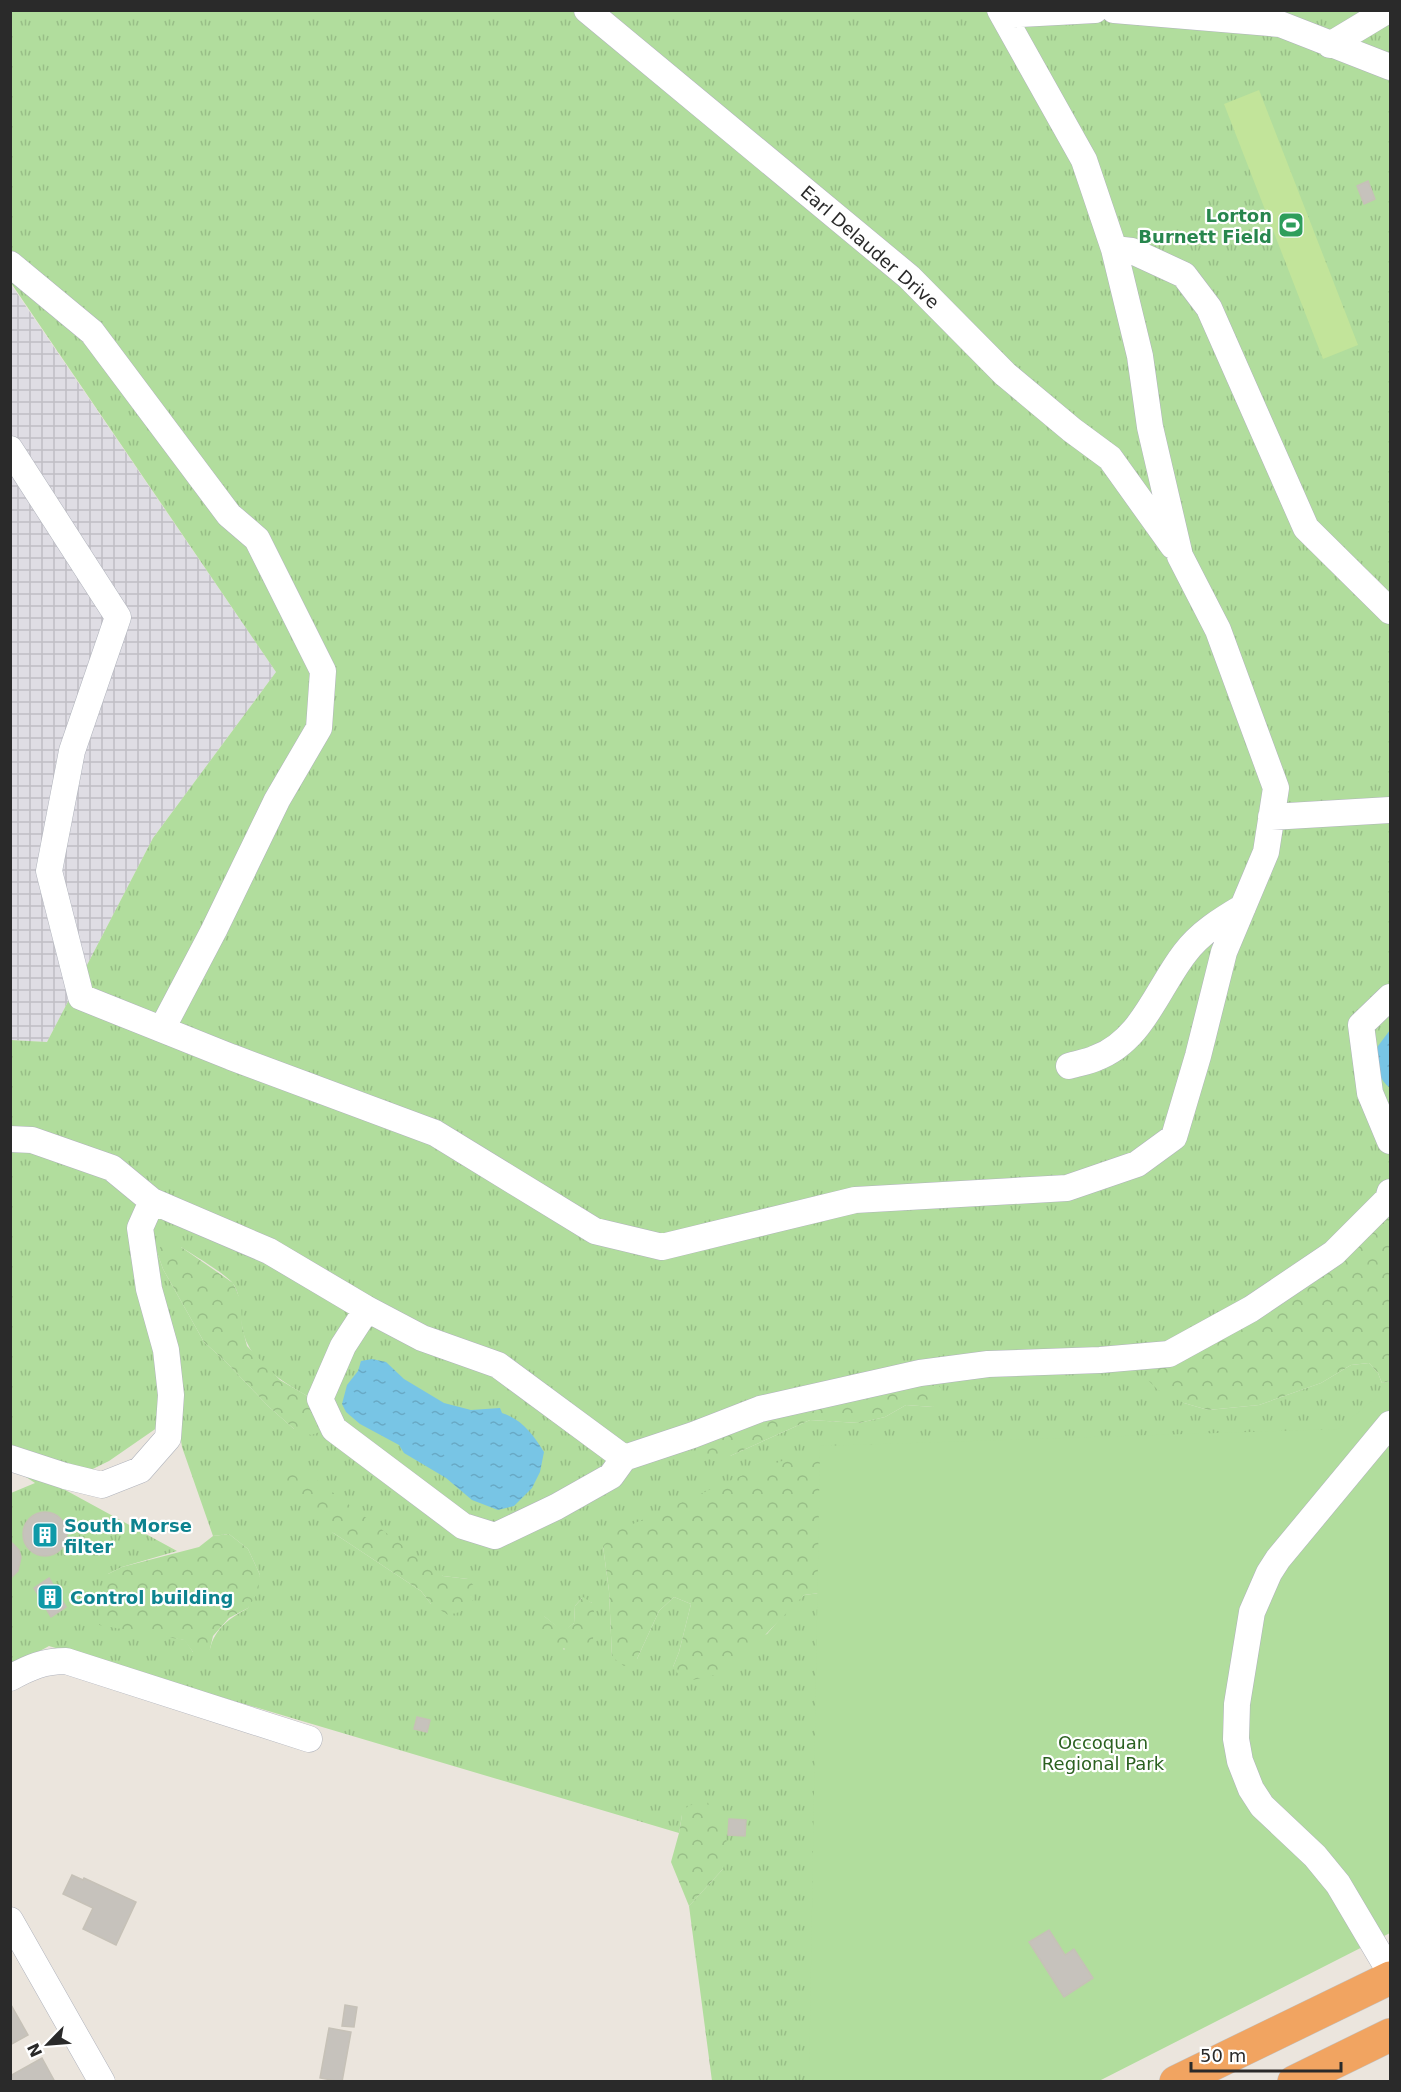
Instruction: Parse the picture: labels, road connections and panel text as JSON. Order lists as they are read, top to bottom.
{
  "streets": {
    "street": ["Earl Delauder Drive"]
  },
  "parks": ["Occoquan Regional Park"],
  "places": {
    "sports": ["Lorton Burnett Field"],
    "building": ["South Morse filter", "Control building"]
  },
  "scale_bar": "50 m",
  "north": "bottom left"
}
